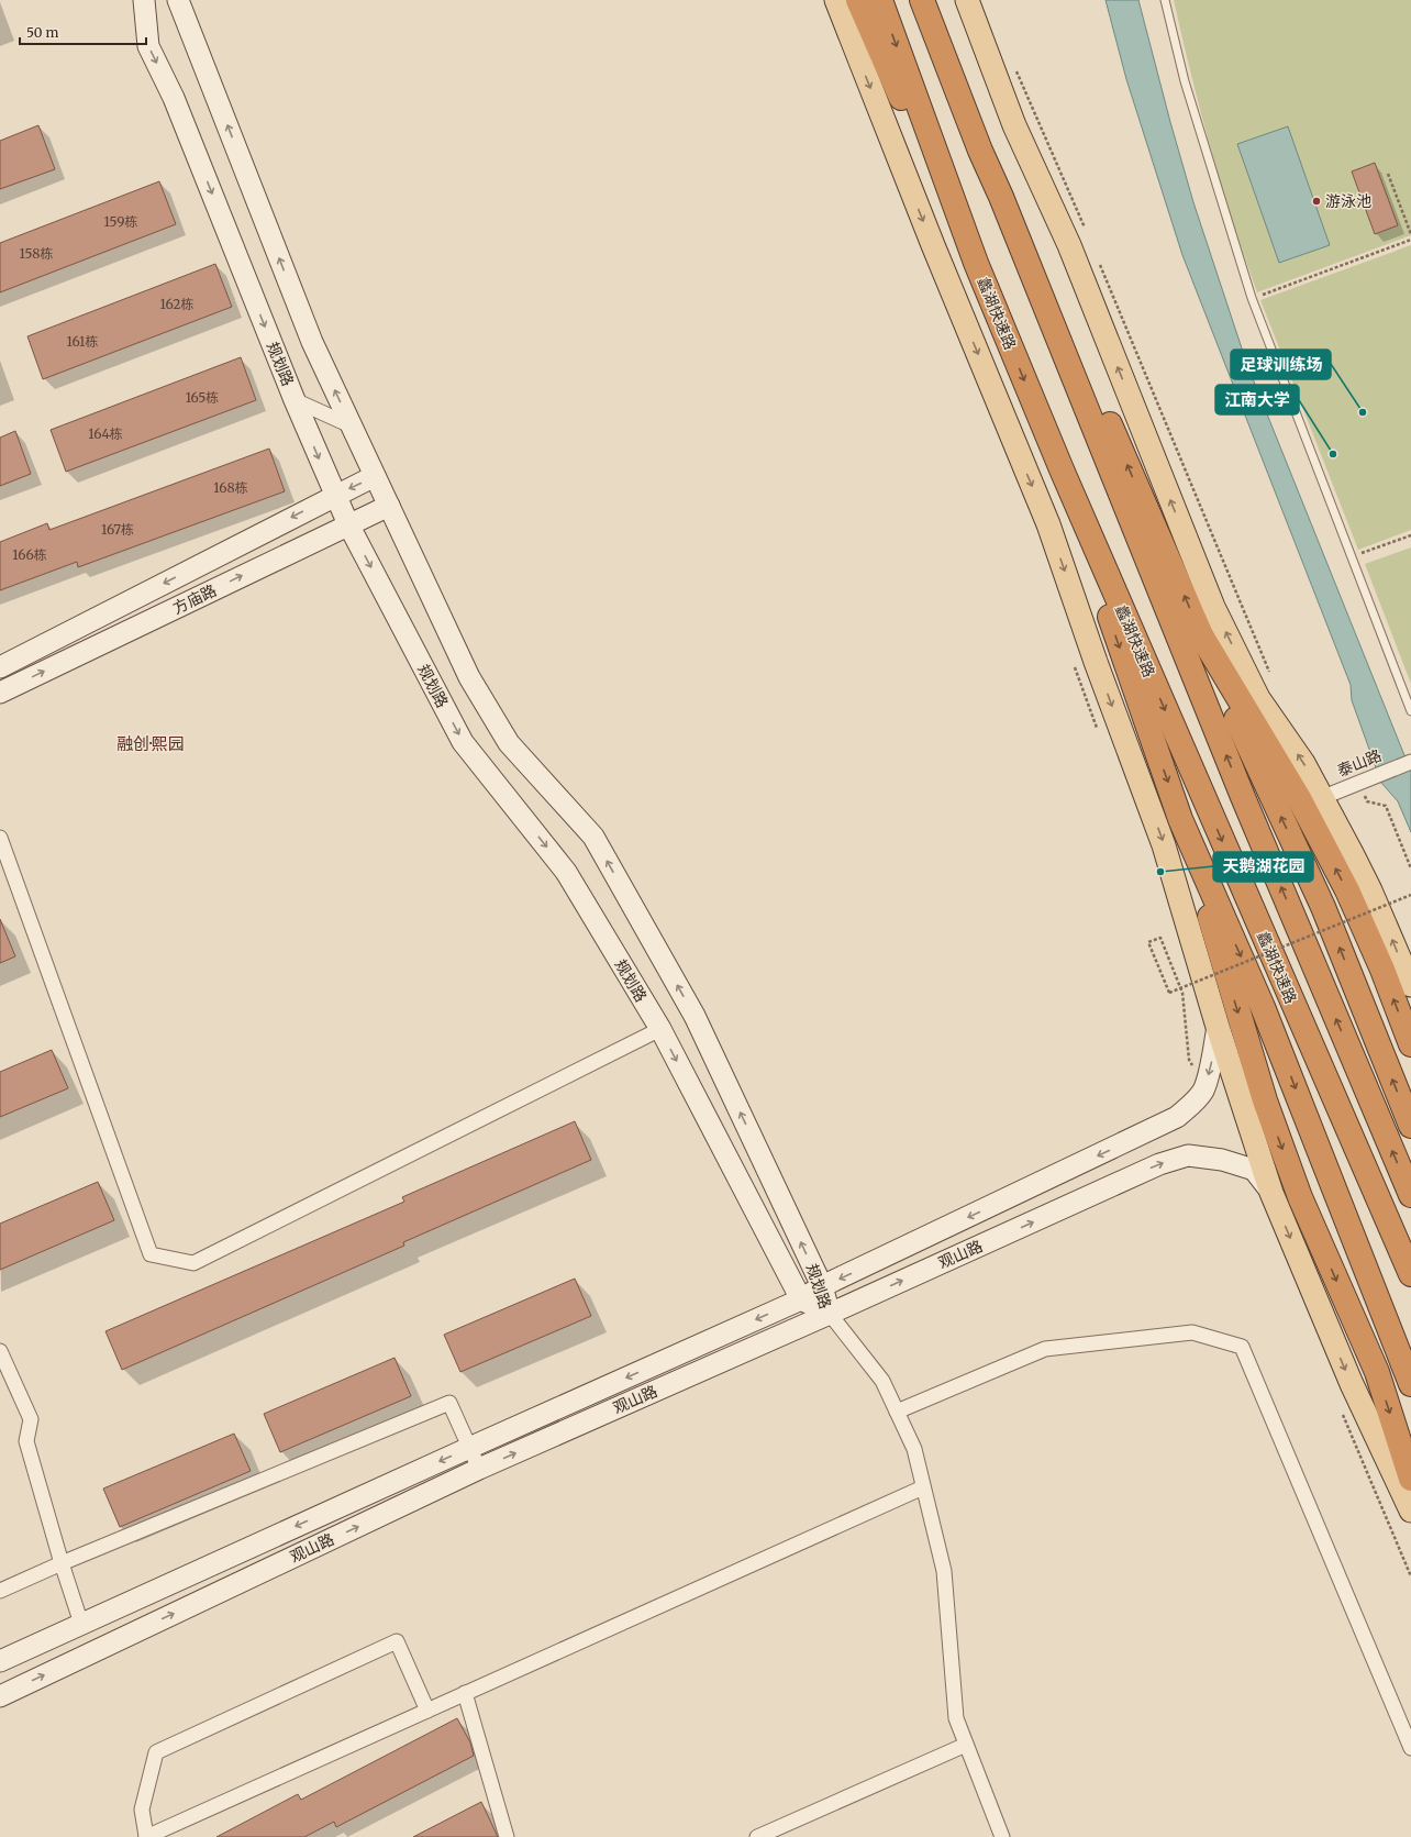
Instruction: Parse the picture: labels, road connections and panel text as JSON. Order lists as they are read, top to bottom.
{
  "streets": {
    "highway": ["蠡湖快速路"],
    "street": [
      "规划路",
      "方庙路",
      "泰山路",
      "观山路"
    ]
  },
  "crossings": [
    ["规划路", "方庙路"],
    ["规划路", "观山路"]
  ],
  "districts": ["融创·熙园"],
  "places": [
    "游泳池",
    "足球训练场",
    "江南大学",
    "天鹅湖花园"
  ],
  "house_numbers": [
    "159栋",
    "158栋",
    "162栋",
    "161栋",
    "165栋",
    "164栋",
    "168栋",
    "167栋",
    "166栋"
  ],
  "scale_bar": "50 m"
}
